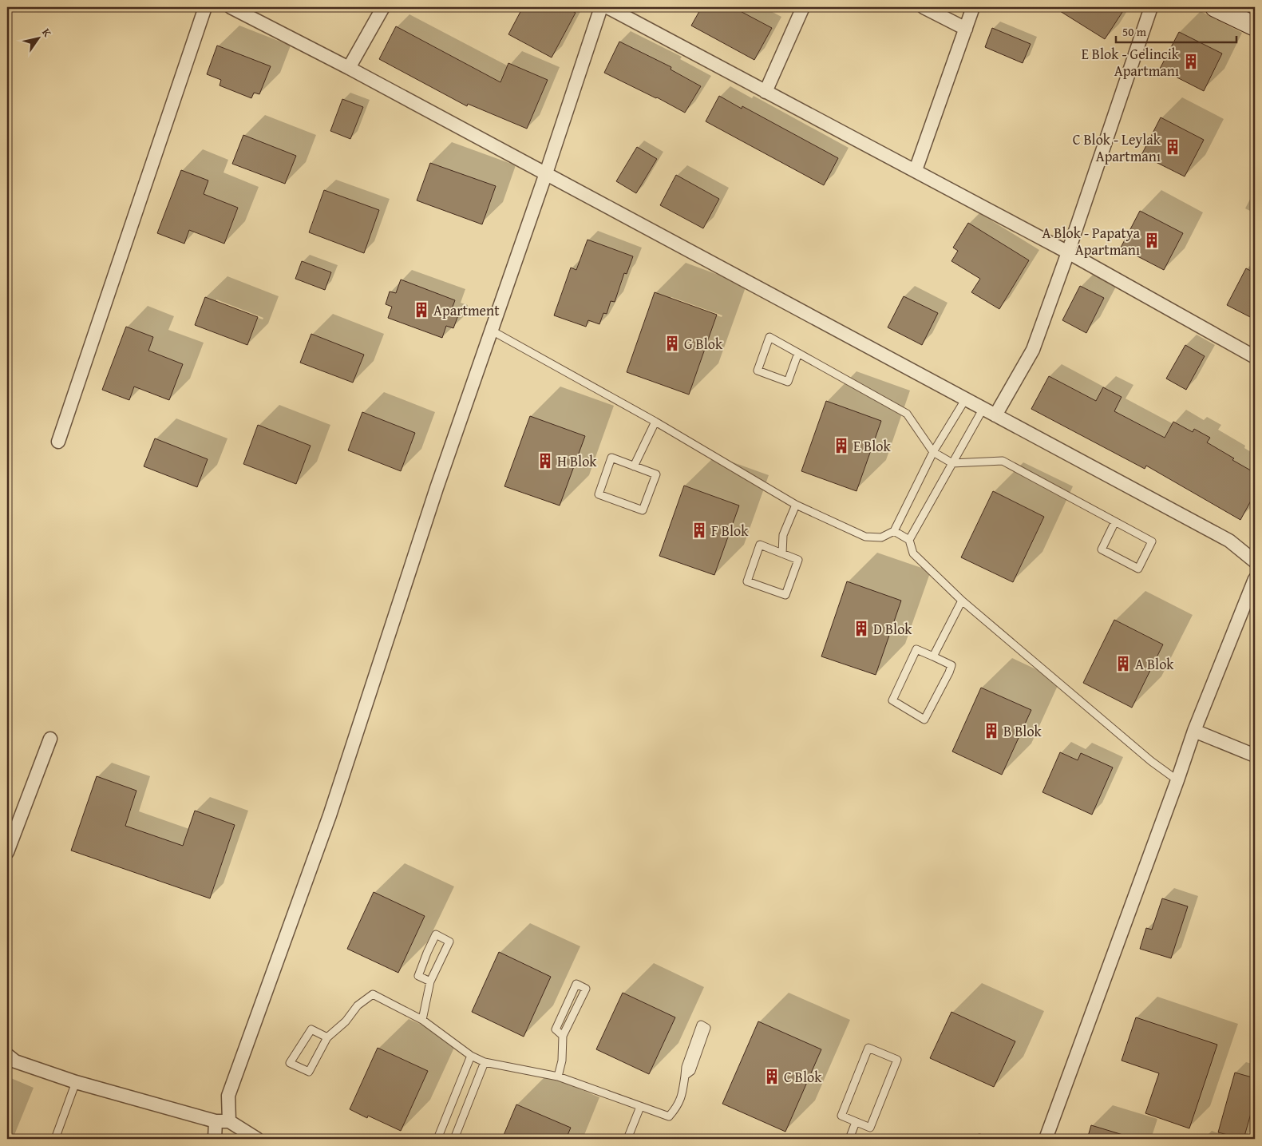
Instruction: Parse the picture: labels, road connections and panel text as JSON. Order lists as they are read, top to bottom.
{
  "places": {
    "building": [
      "E Blok - Gelincik Apartmanı",
      "C Blok - Leylak Apartmanı",
      "A Blok - Papatya Apartmanı",
      "Apartment",
      "G Blok",
      "E Blok",
      "H Blok",
      "F Blok",
      "D Blok",
      "A Blok",
      "B Blok",
      "C Blok"
    ]
  },
  "scale_bar": "50 m",
  "north": "top right"
}
